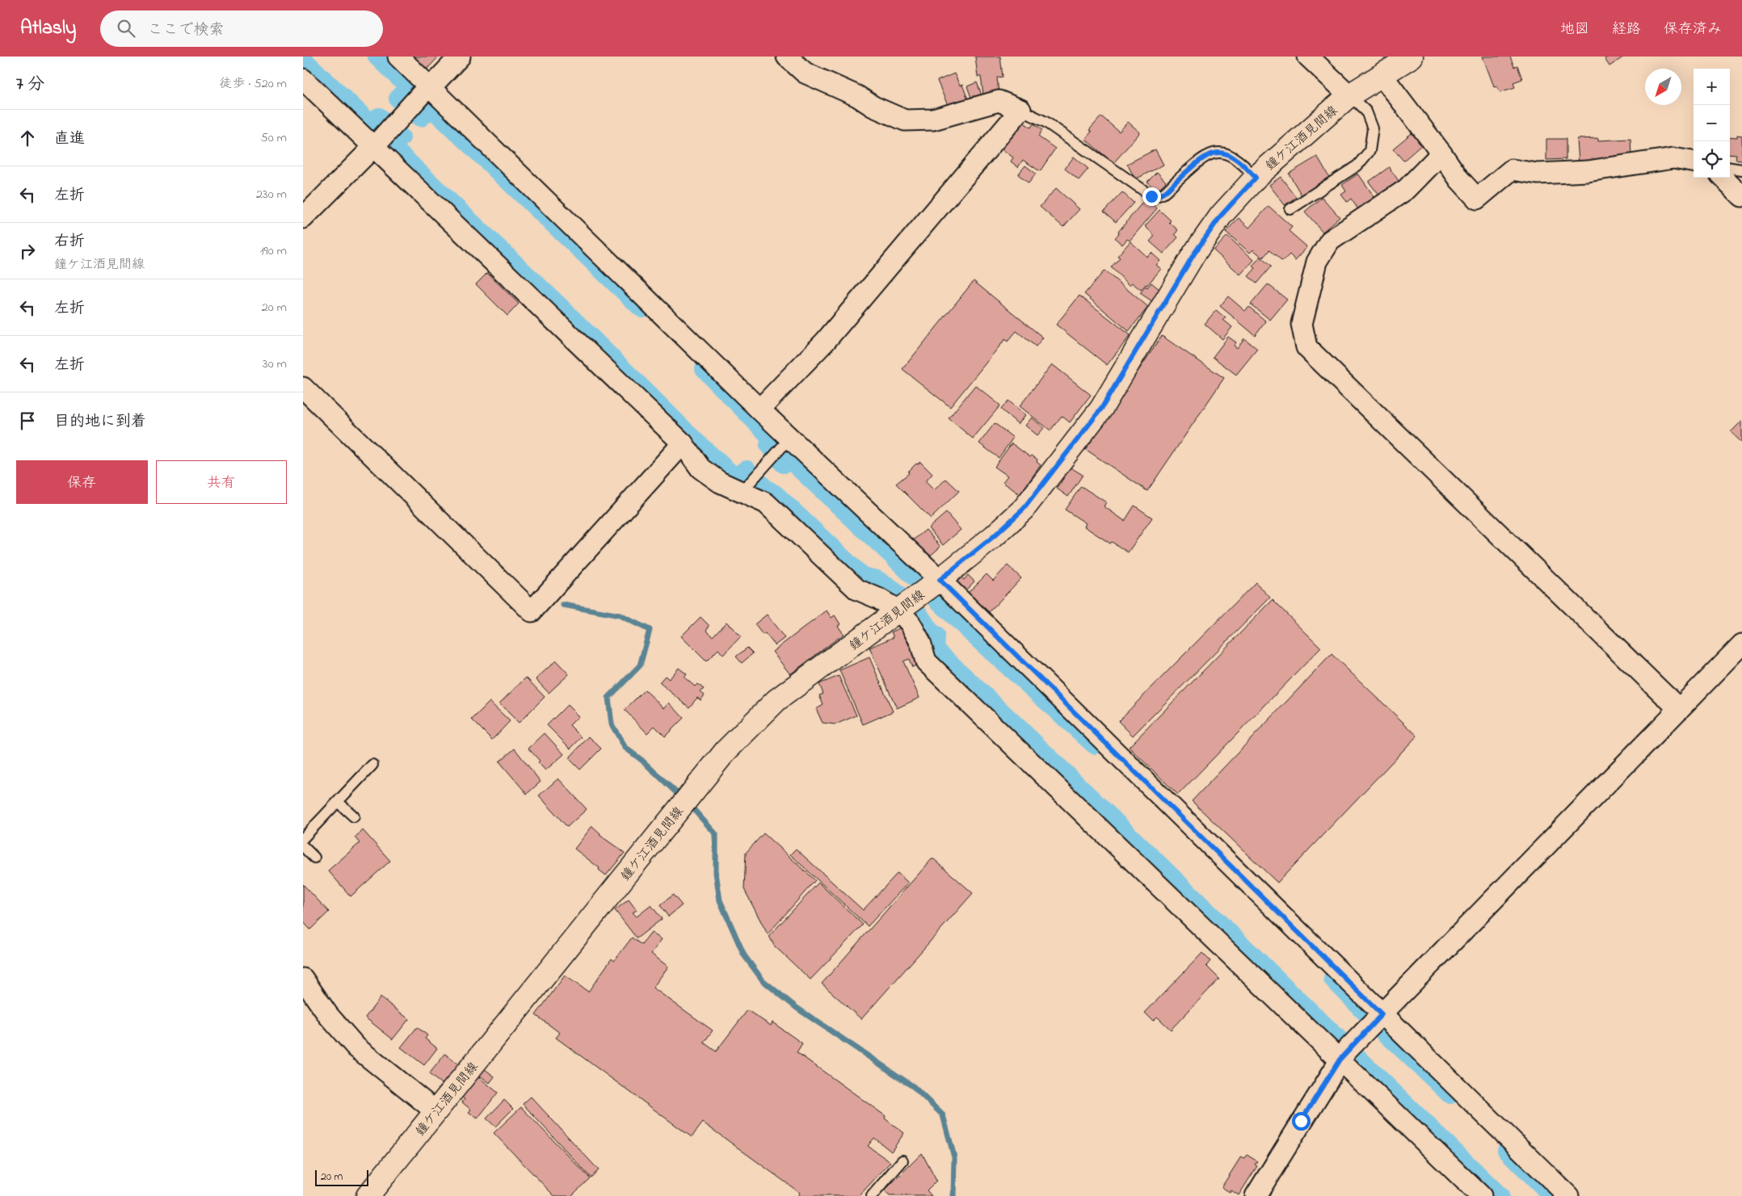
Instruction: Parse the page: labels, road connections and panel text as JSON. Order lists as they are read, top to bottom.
{
  "streets": {
    "main road": ["鐘ケ江酒見間線"]
  },
  "scale_bar": "20 m",
  "north": "bottom left",
  "page": {
    "header": "Atlasly",
    "search": "ここで検索",
    "nav": ["地図", "経路", "保存済み"],
    "heading": ["7 分", "徒歩 · 520 m"],
    "map_buttons": ["+", "−"],
    "list": [
      ["直進", "50 m"],
      ["左折", "230 m"],
      ["右折", "鐘ケ江酒見間線", "190 m"],
      ["左折", "20 m"],
      ["左折", "30 m"],
      "目的地に到着"
    ],
    "buttons": ["保存", "共有"],
    "scale": "20 m"
  }
}
